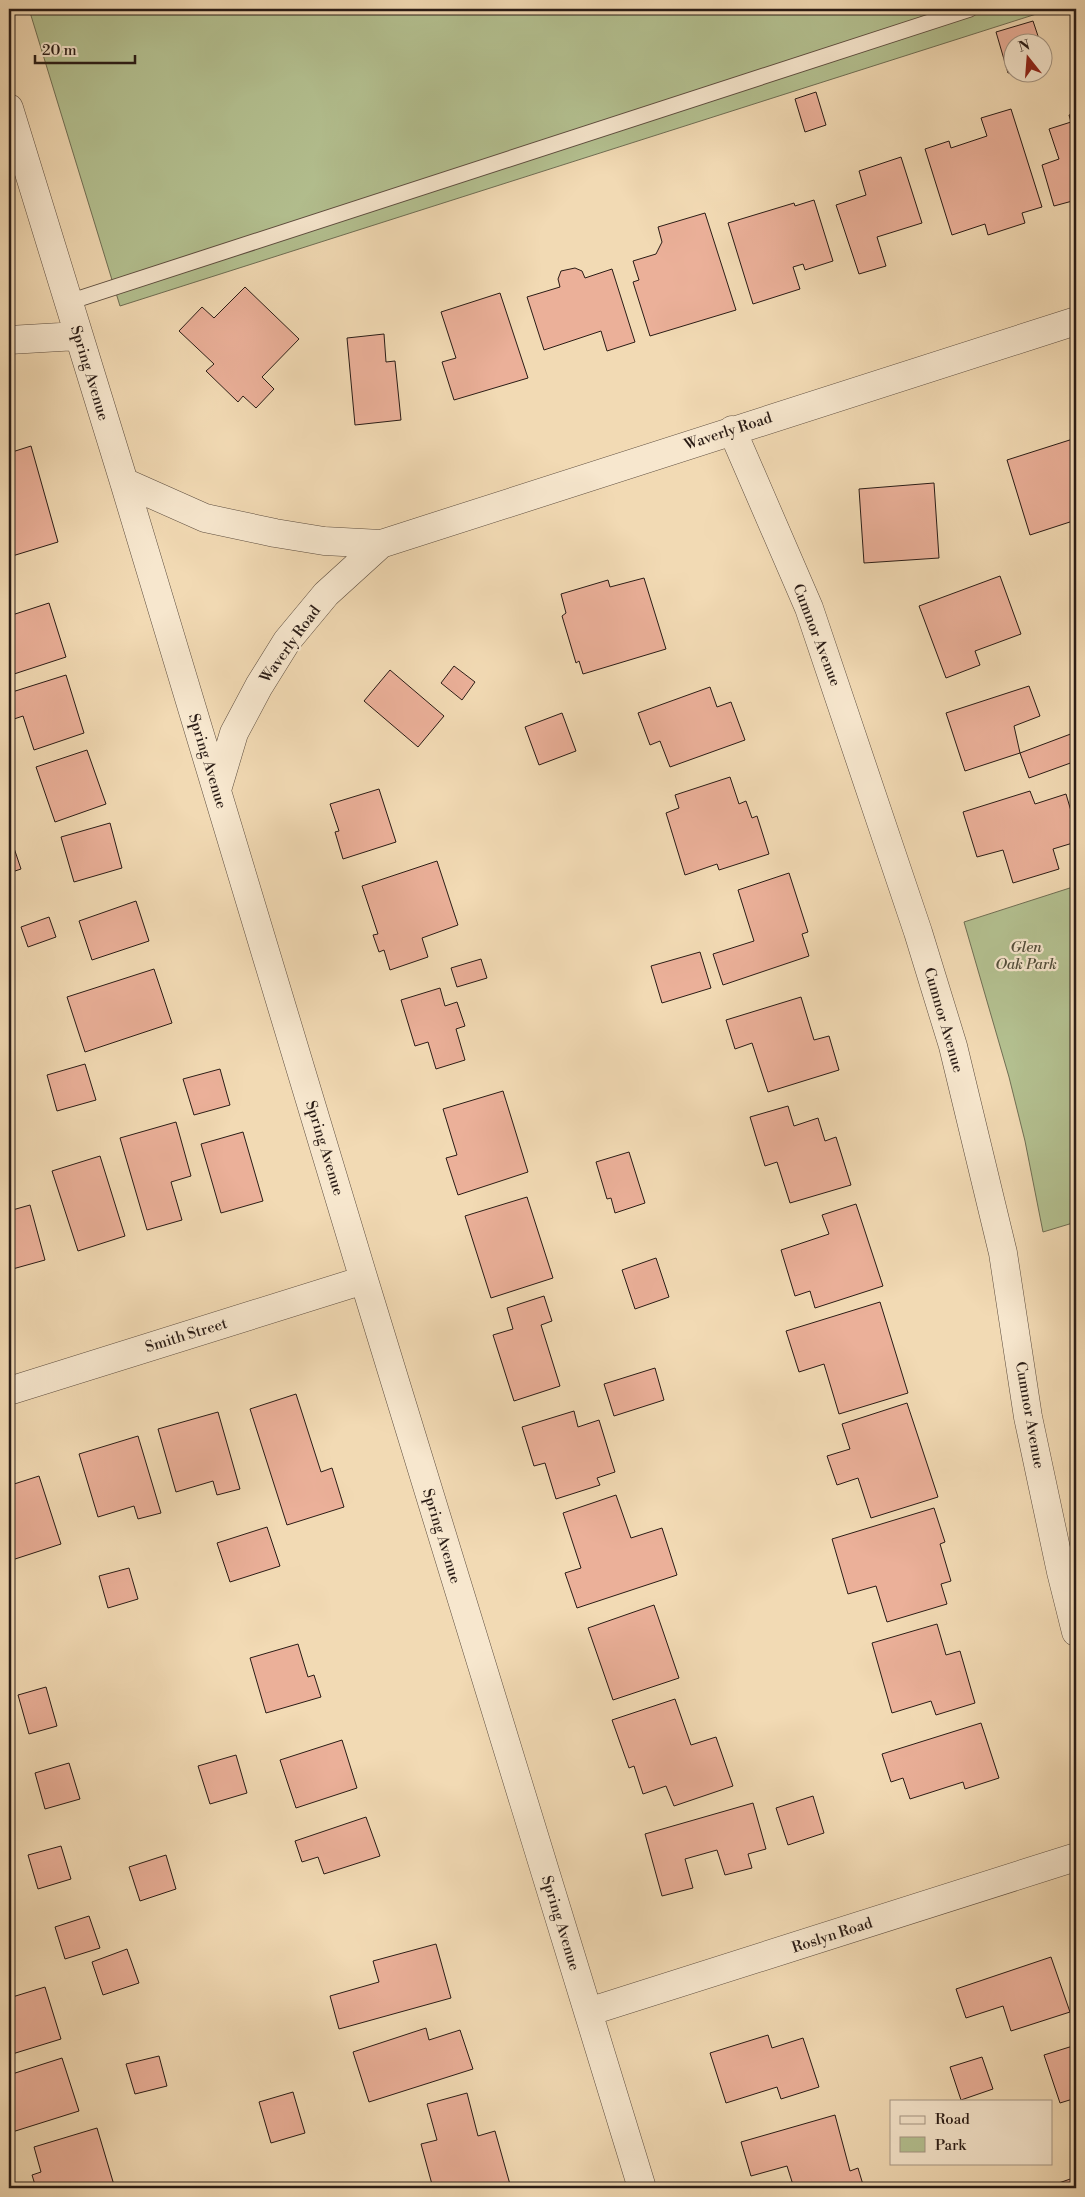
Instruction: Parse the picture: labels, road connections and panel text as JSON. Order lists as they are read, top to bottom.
{
  "streets": {
    "street": [
      "Spring Avenue",
      "Waverly Road",
      "Cumnor Avenue",
      "Smith Street",
      "Roslyn Road"
    ]
  },
  "crossings": [
    ["Spring Avenue", "Waverly Road"],
    ["Spring Avenue", "Smith Street"],
    ["Spring Avenue", "Roslyn Road"],
    ["Waverly Road", "Cumnor Avenue"]
  ],
  "parks": ["Glen Oak Park"],
  "legend": ["Road", "Park"],
  "scale_bar": "20 m",
  "north": "top"
}
